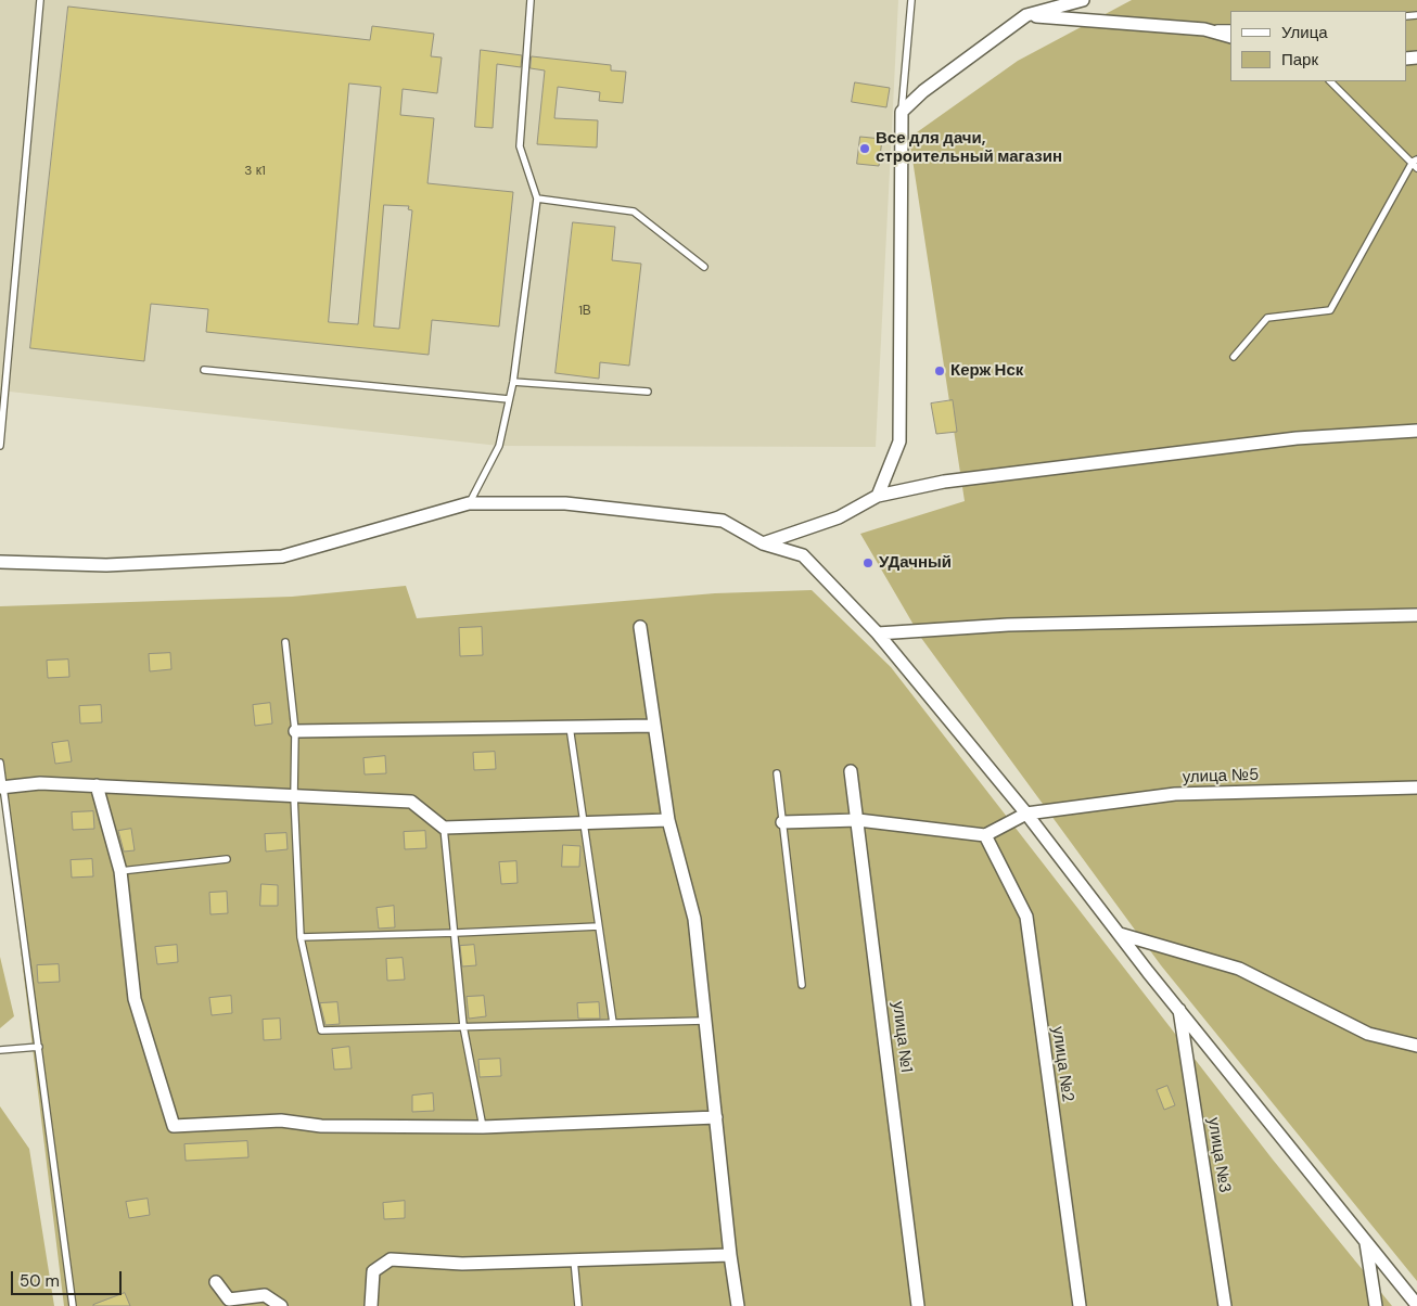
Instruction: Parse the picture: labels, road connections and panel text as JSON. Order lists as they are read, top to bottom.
{
  "streets": {
    "street": [
      "улица №5",
      "улица №1",
      "улица №2",
      "улица №3"
    ]
  },
  "places": ["Все для дачи, строительный магазин", "Керж Нск", "УДачный"],
  "house_numbers": ["3 к1", "1В"],
  "legend": ["Улица", "Парк"],
  "scale_bar": "50 m"
}
